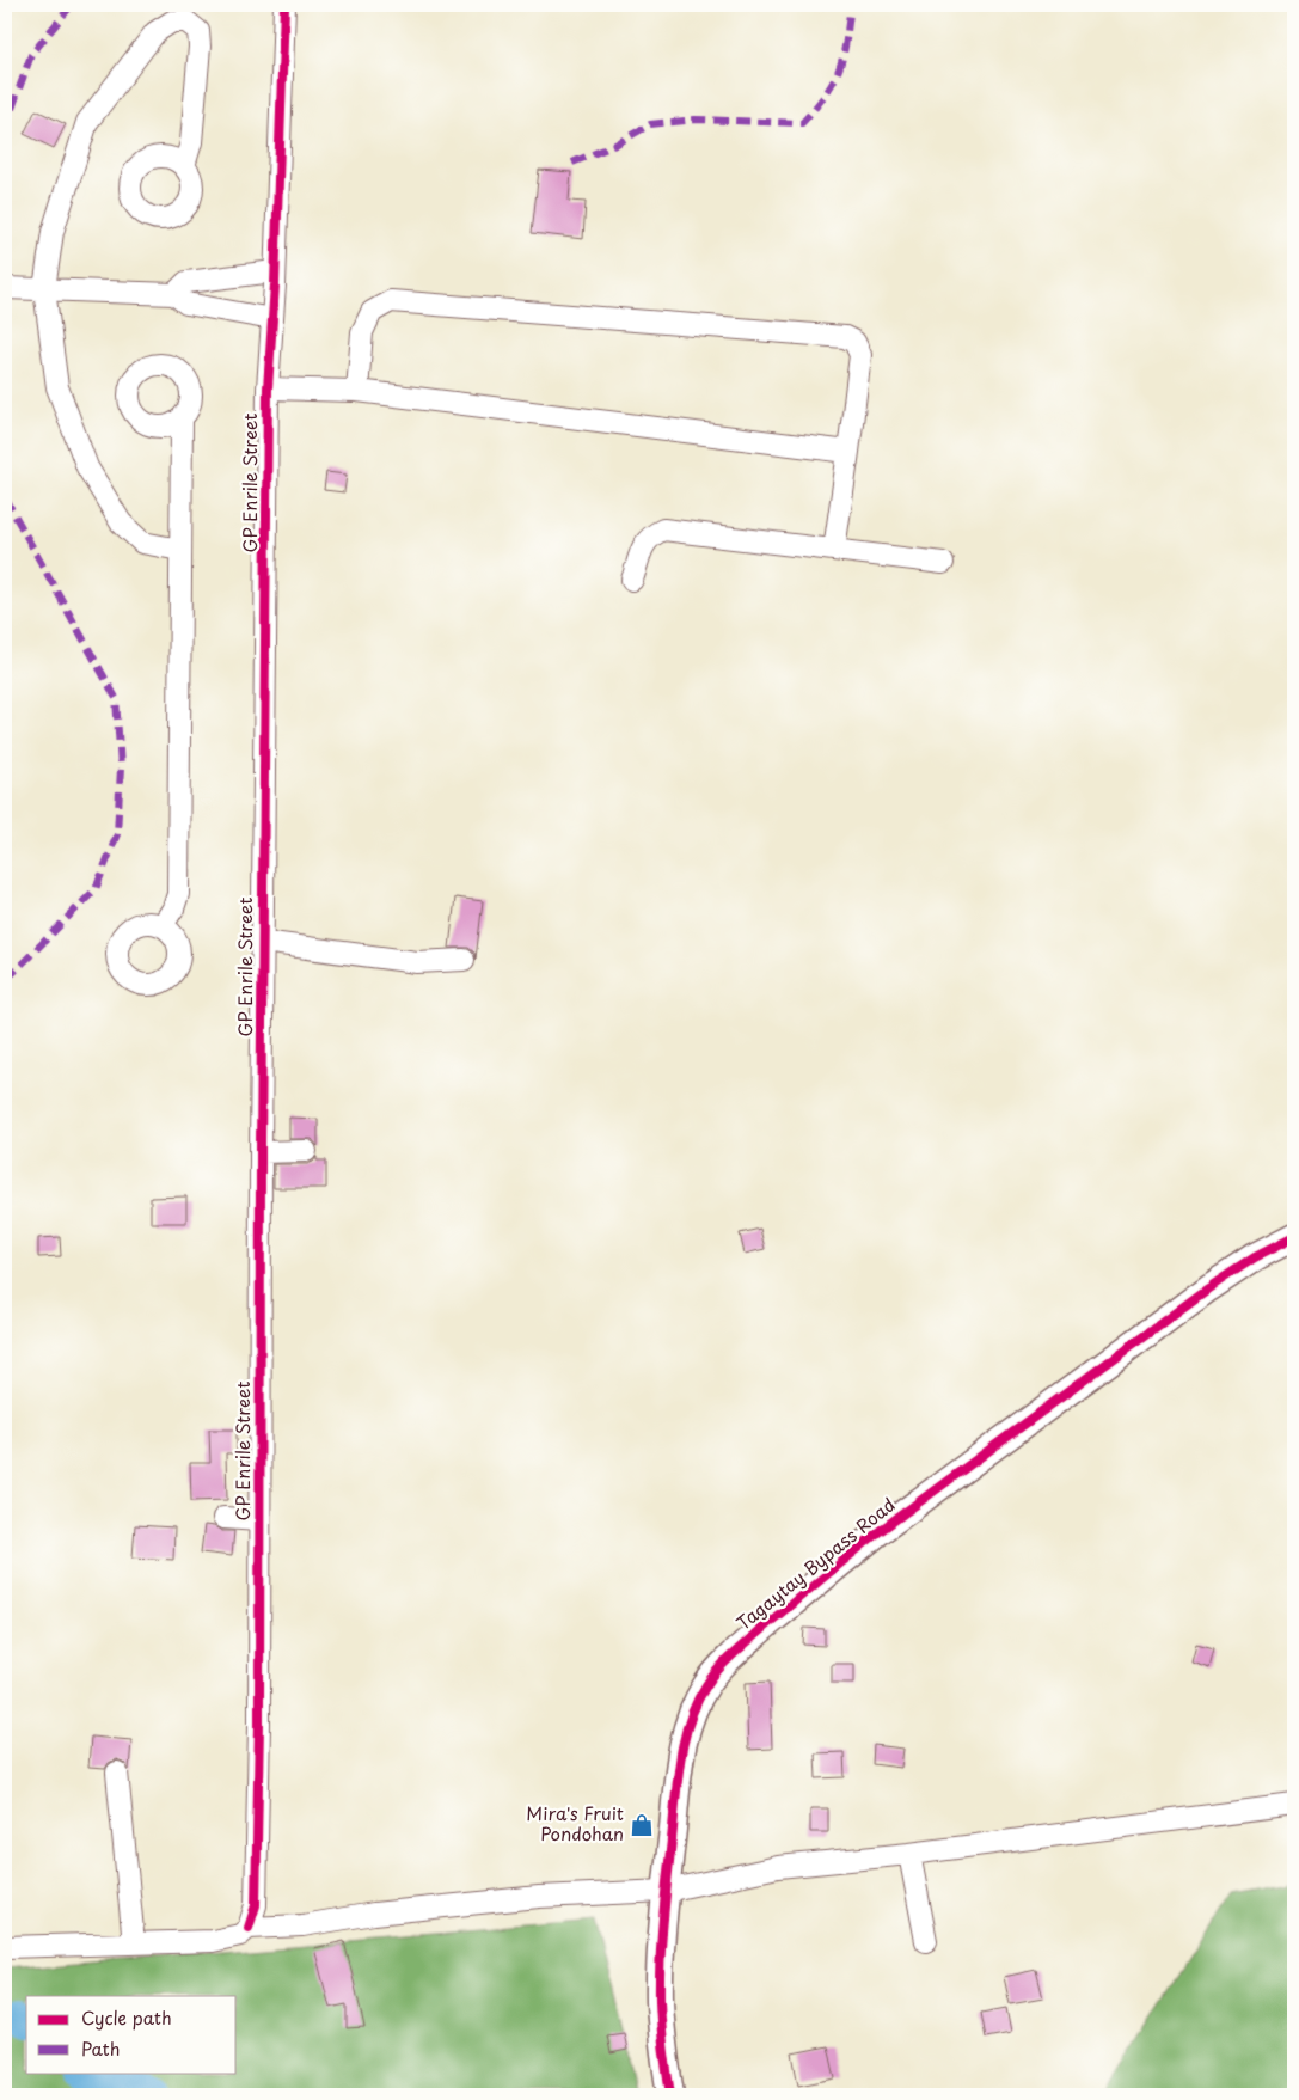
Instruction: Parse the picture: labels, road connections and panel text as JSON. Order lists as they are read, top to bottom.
{
  "streets": {
    "main road": ["Tagaytay Bypass Road"],
    "street": ["GP Enrile Street"]
  },
  "places": {
    "shop": ["Mira's Fruit Pondohan"]
  },
  "legend": ["Cycle path", "Path"]
}
